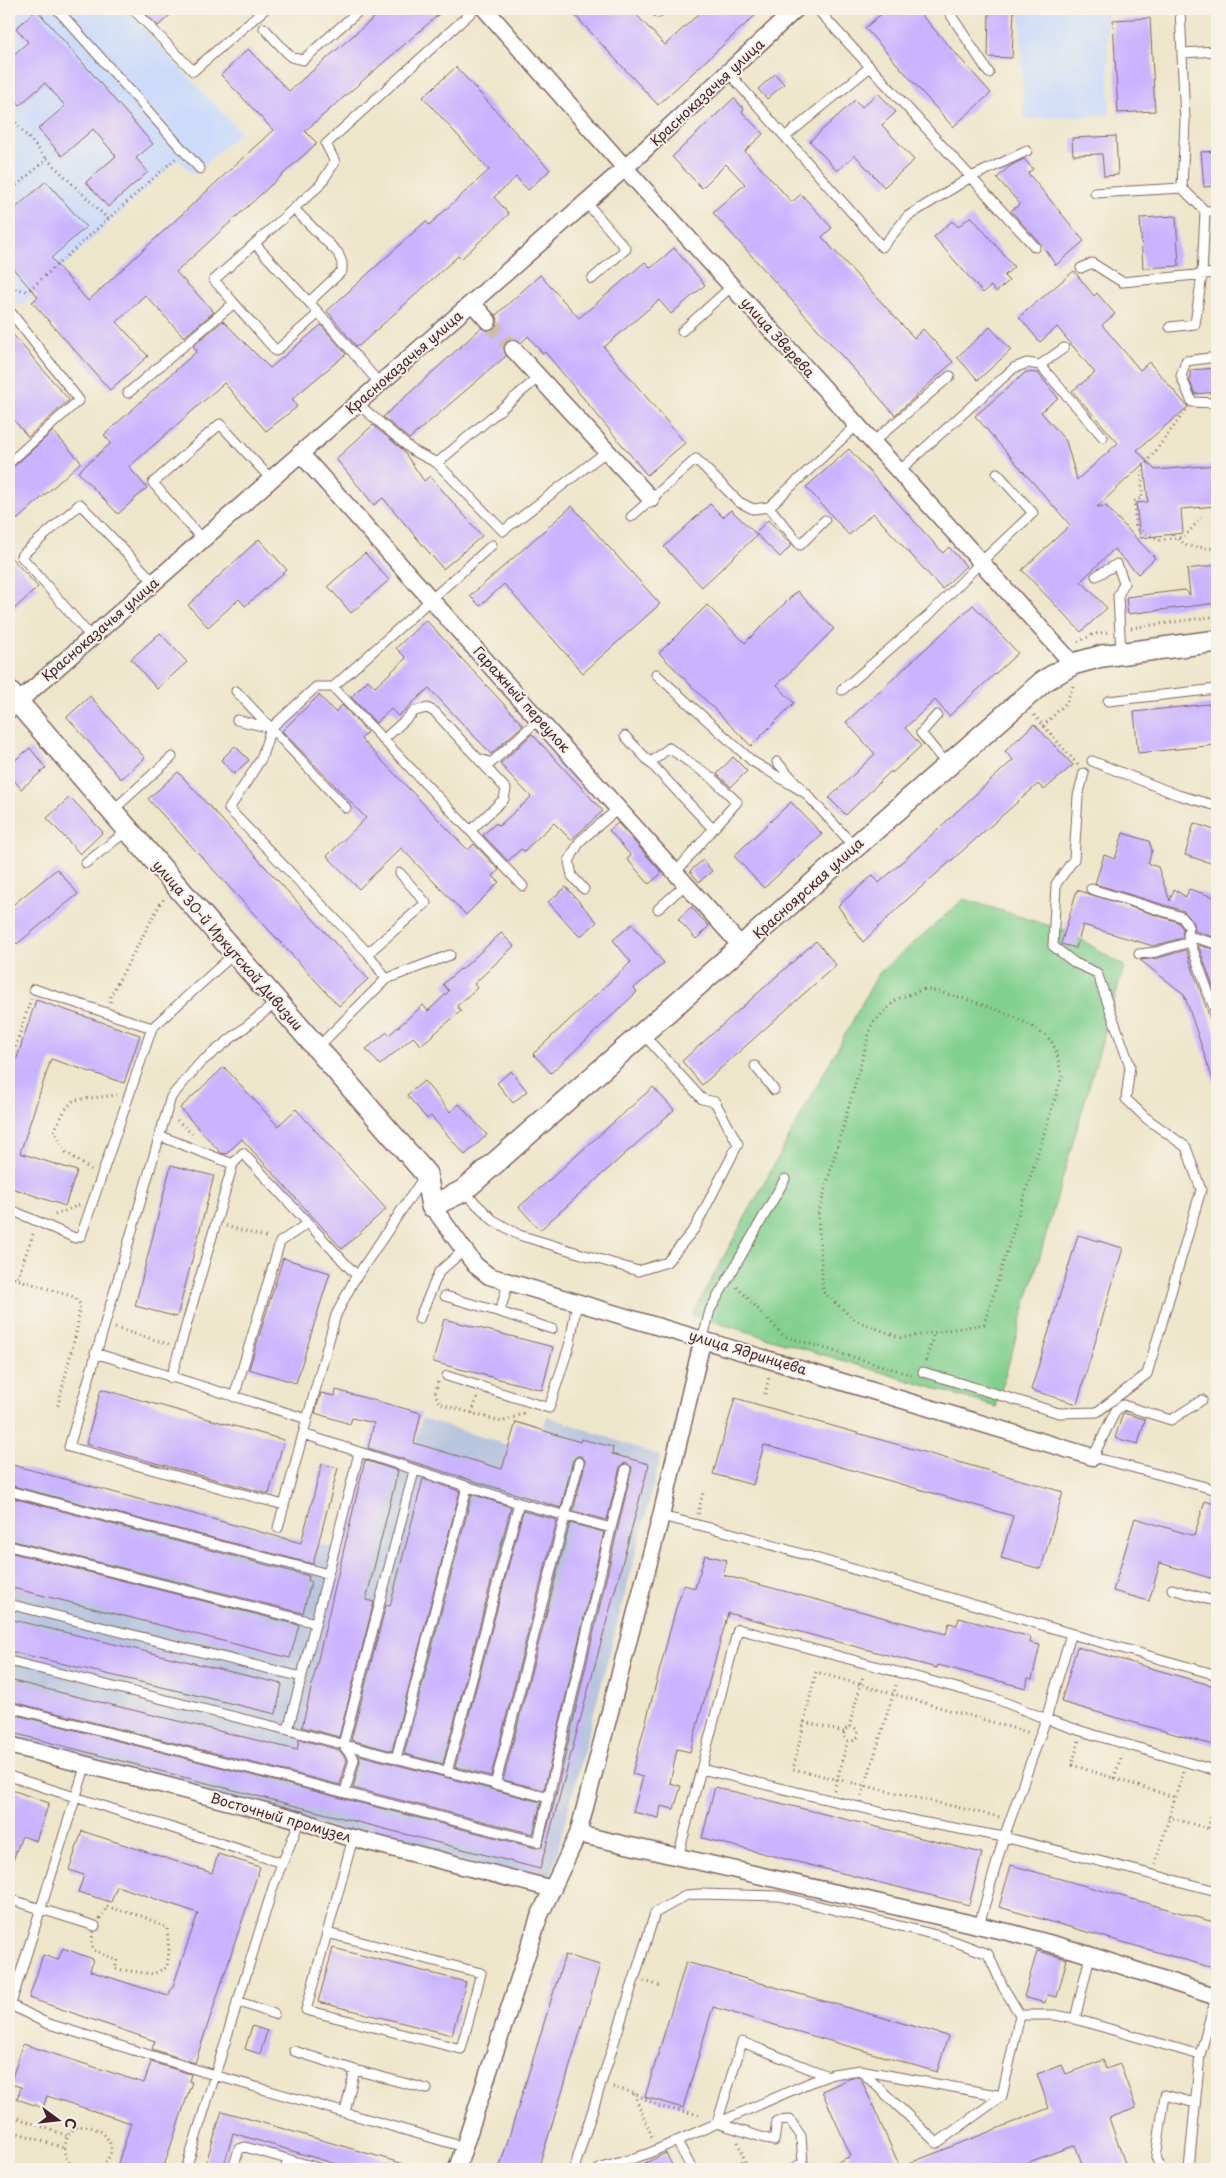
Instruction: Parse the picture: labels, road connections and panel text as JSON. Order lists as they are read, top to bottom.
{
  "streets": {
    "street": [
      "Красноказачья улица",
      "улица Зверева",
      "Гаражный переулок",
      "Красноярская улица",
      "улица 30-й Иркутской Дивизии",
      "улица Ядринцева",
      "Восточный промузел"
    ]
  },
  "crossings": [
    ["Красноказачья улица", "улица Зверева"],
    ["Красноказачья улица", "Гаражный переулок"],
    ["Красноказачья улица", "улица 30-й Иркутской Дивизии"],
    ["улица Зверева", "Красноярская улица"],
    ["Гаражный переулок", "Красноярская улица"],
    ["Красноярская улица", "улица Ядринцева"]
  ],
  "north": "right"
}
